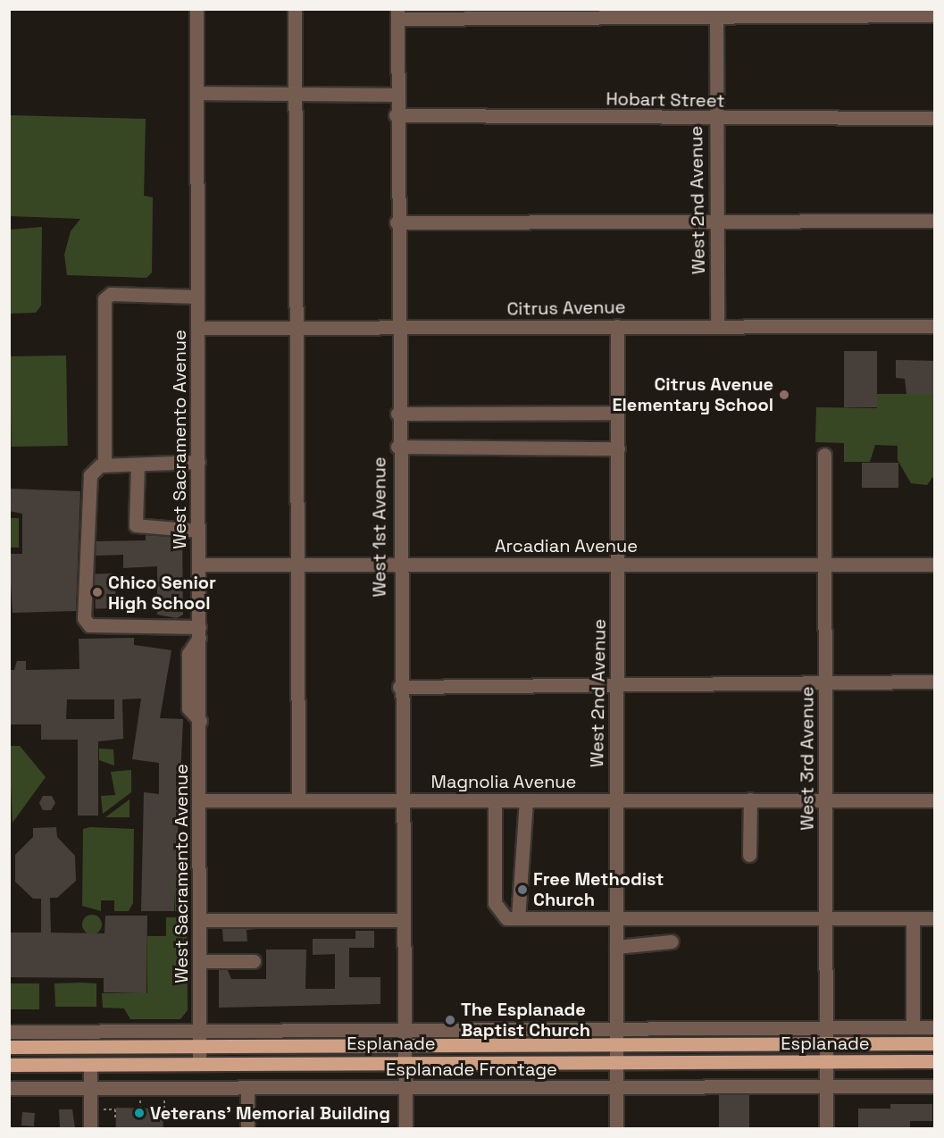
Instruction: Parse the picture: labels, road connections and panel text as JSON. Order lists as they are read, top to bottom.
{
  "streets": {
    "main road": ["Esplanade"],
    "street": [
      "Hobart Street",
      "West 2nd Avenue",
      "Citrus Avenue",
      "West Sacramento Avenue",
      "West 1st Avenue",
      "Arcadian Avenue",
      "West 3rd Avenue",
      "Magnolia Avenue",
      "Esplanade Frontage"
    ]
  },
  "crossings": [
    ["Hobart Street", "West 2nd Avenue"],
    ["Hobart Street", "West 1st Avenue"],
    ["West 2nd Avenue", "Citrus Avenue"],
    ["West 2nd Avenue", "Arcadian Avenue"],
    ["West 2nd Avenue", "Magnolia Avenue"],
    ["West 2nd Avenue", "Esplanade"],
    ["West 2nd Avenue", "Esplanade Frontage"],
    ["Citrus Avenue", "West Sacramento Avenue"],
    ["Citrus Avenue", "West 1st Avenue"],
    ["West Sacramento Avenue", "Arcadian Avenue"],
    ["West Sacramento Avenue", "Magnolia Avenue"],
    ["West Sacramento Avenue", "Esplanade"],
    ["West 1st Avenue", "Arcadian Avenue"],
    ["West 1st Avenue", "Magnolia Avenue"],
    ["West 1st Avenue", "Esplanade"],
    ["West 1st Avenue", "Esplanade Frontage"],
    ["Arcadian Avenue", "West 3rd Avenue"],
    ["West 3rd Avenue", "Magnolia Avenue"],
    ["West 3rd Avenue", "Esplanade"],
    ["West 3rd Avenue", "Esplanade Frontage"]
  ],
  "places": [
    "Citrus Avenue Elementary School",
    "Chico Senior High School",
    "Free Methodist Church",
    "The Esplanade Baptist Church",
    "Veterans' Memorial Building"
  ]
}
